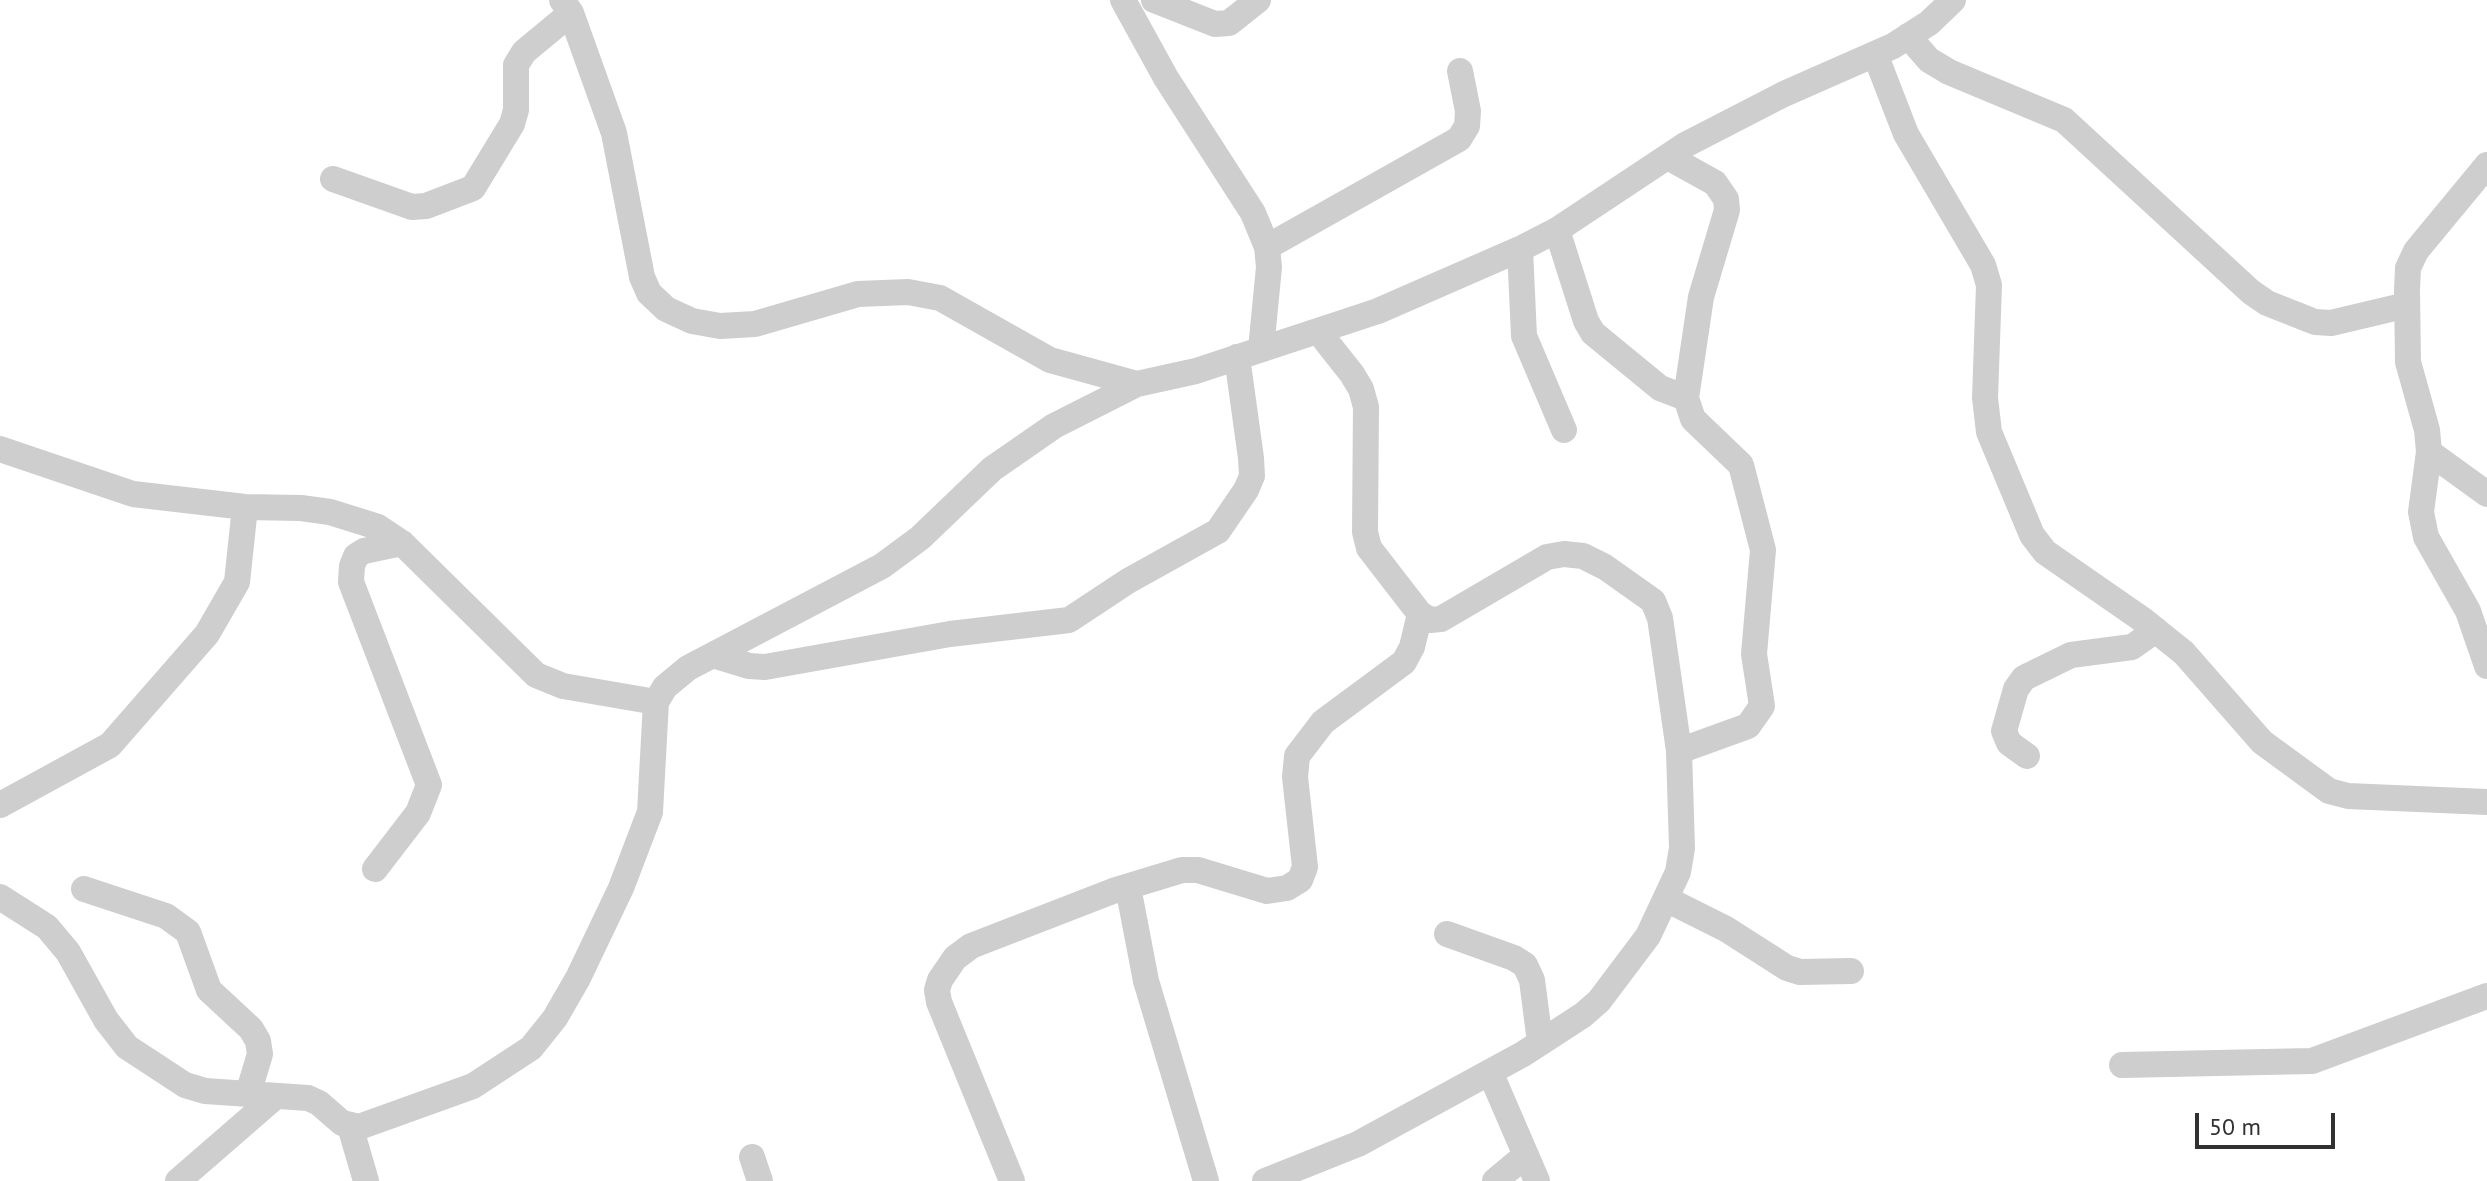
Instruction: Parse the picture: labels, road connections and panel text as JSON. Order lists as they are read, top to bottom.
{
  "scale_bar": "50 m"
}
